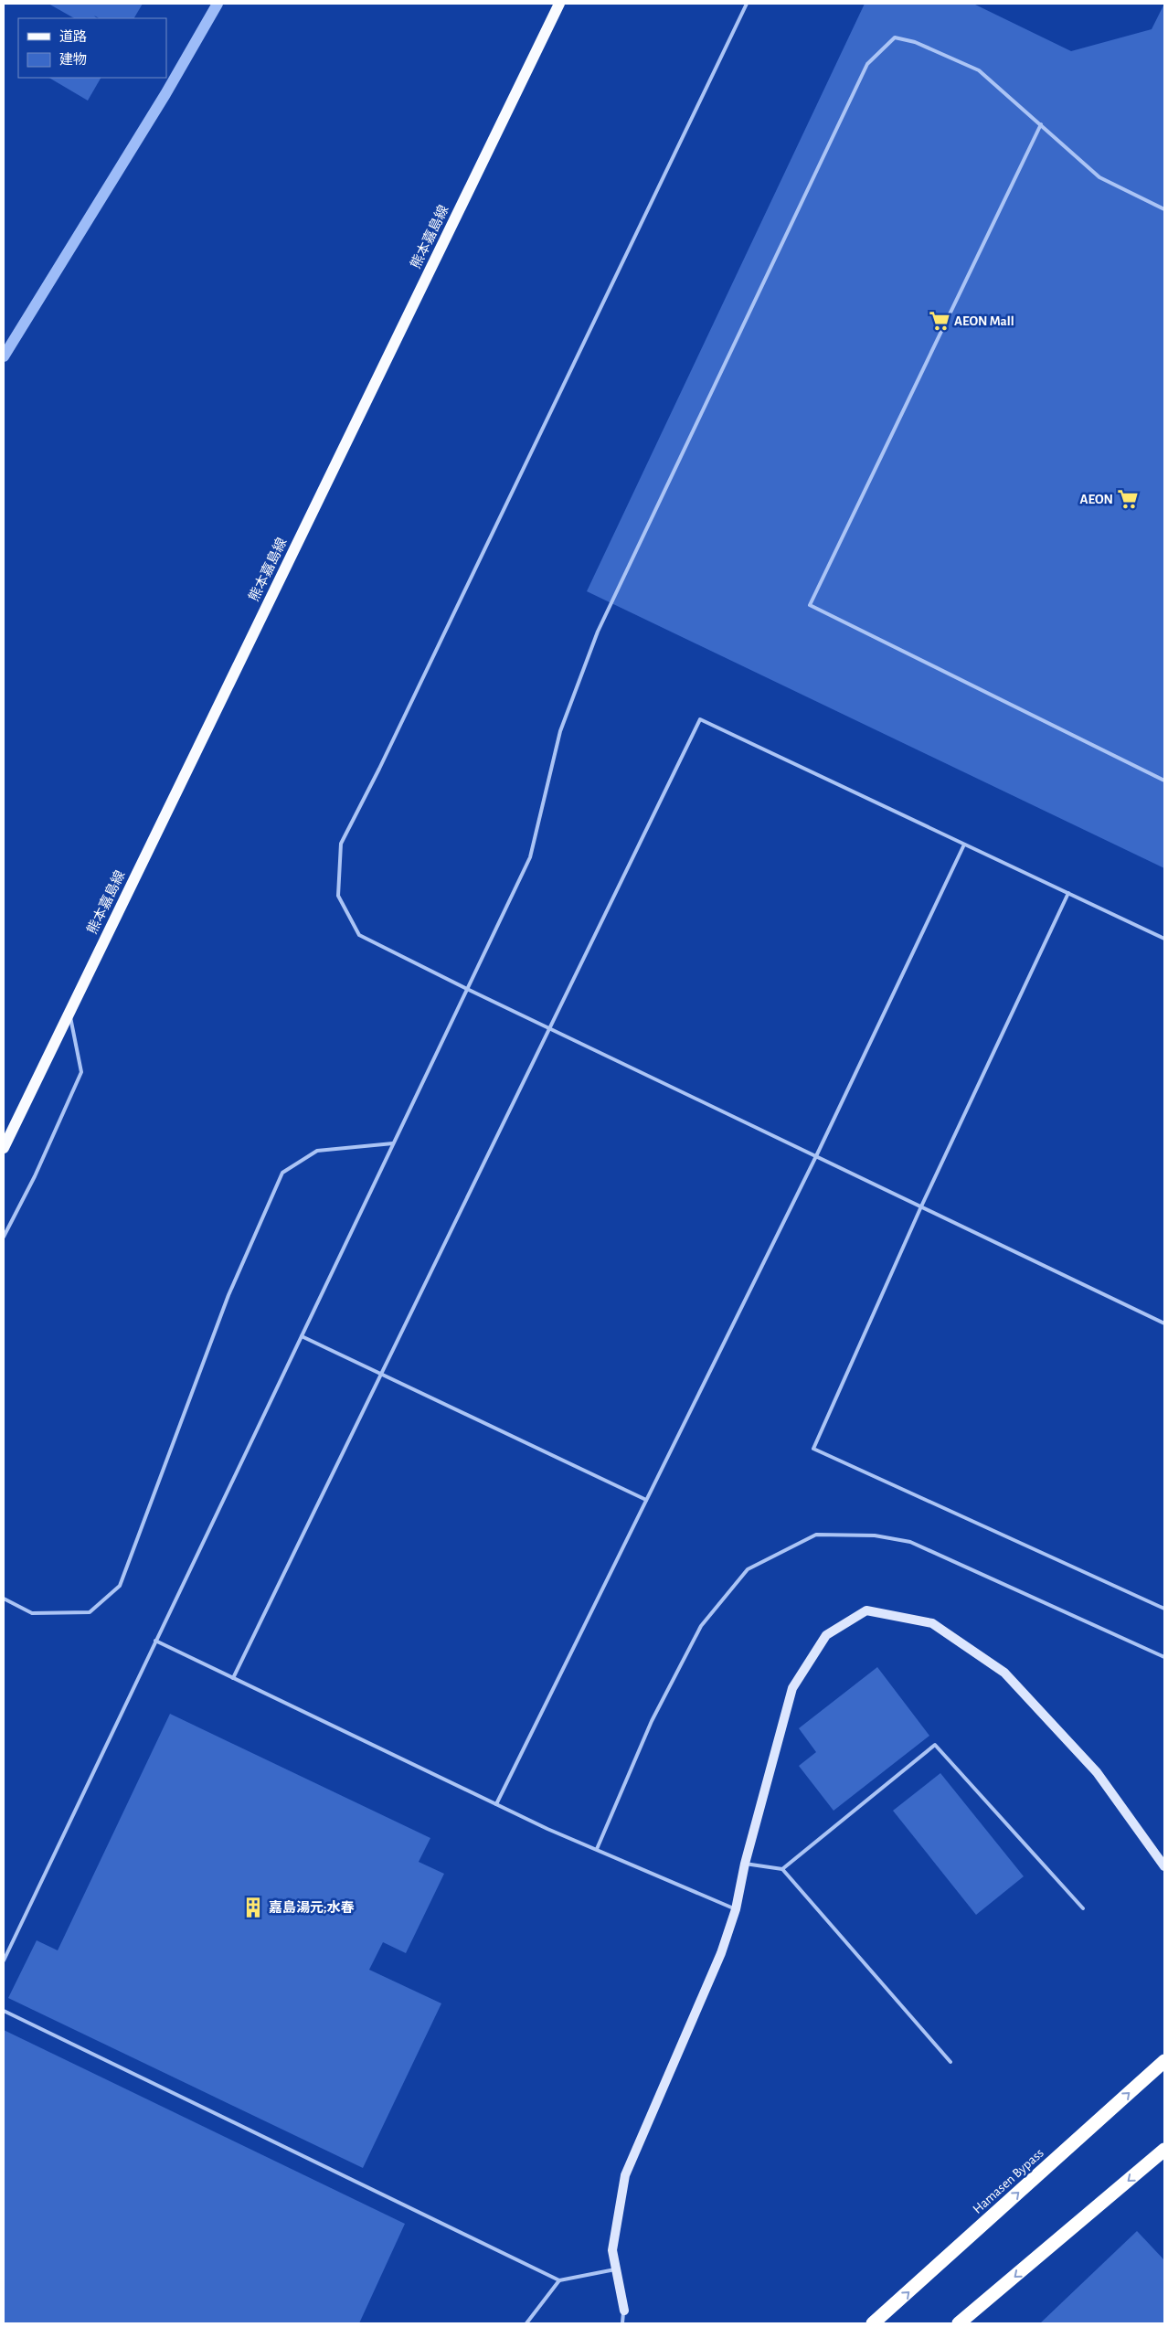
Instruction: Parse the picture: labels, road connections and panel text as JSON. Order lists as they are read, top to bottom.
{
  "streets": {
    "highway": ["Hamasen Bypass"],
    "main road": ["熊本嘉島線"]
  },
  "places": {
    "supermarket": ["AEON Mall", "AEON"],
    "building": ["嘉島湯元;水春"]
  },
  "legend": ["道路", "建物"]
}
